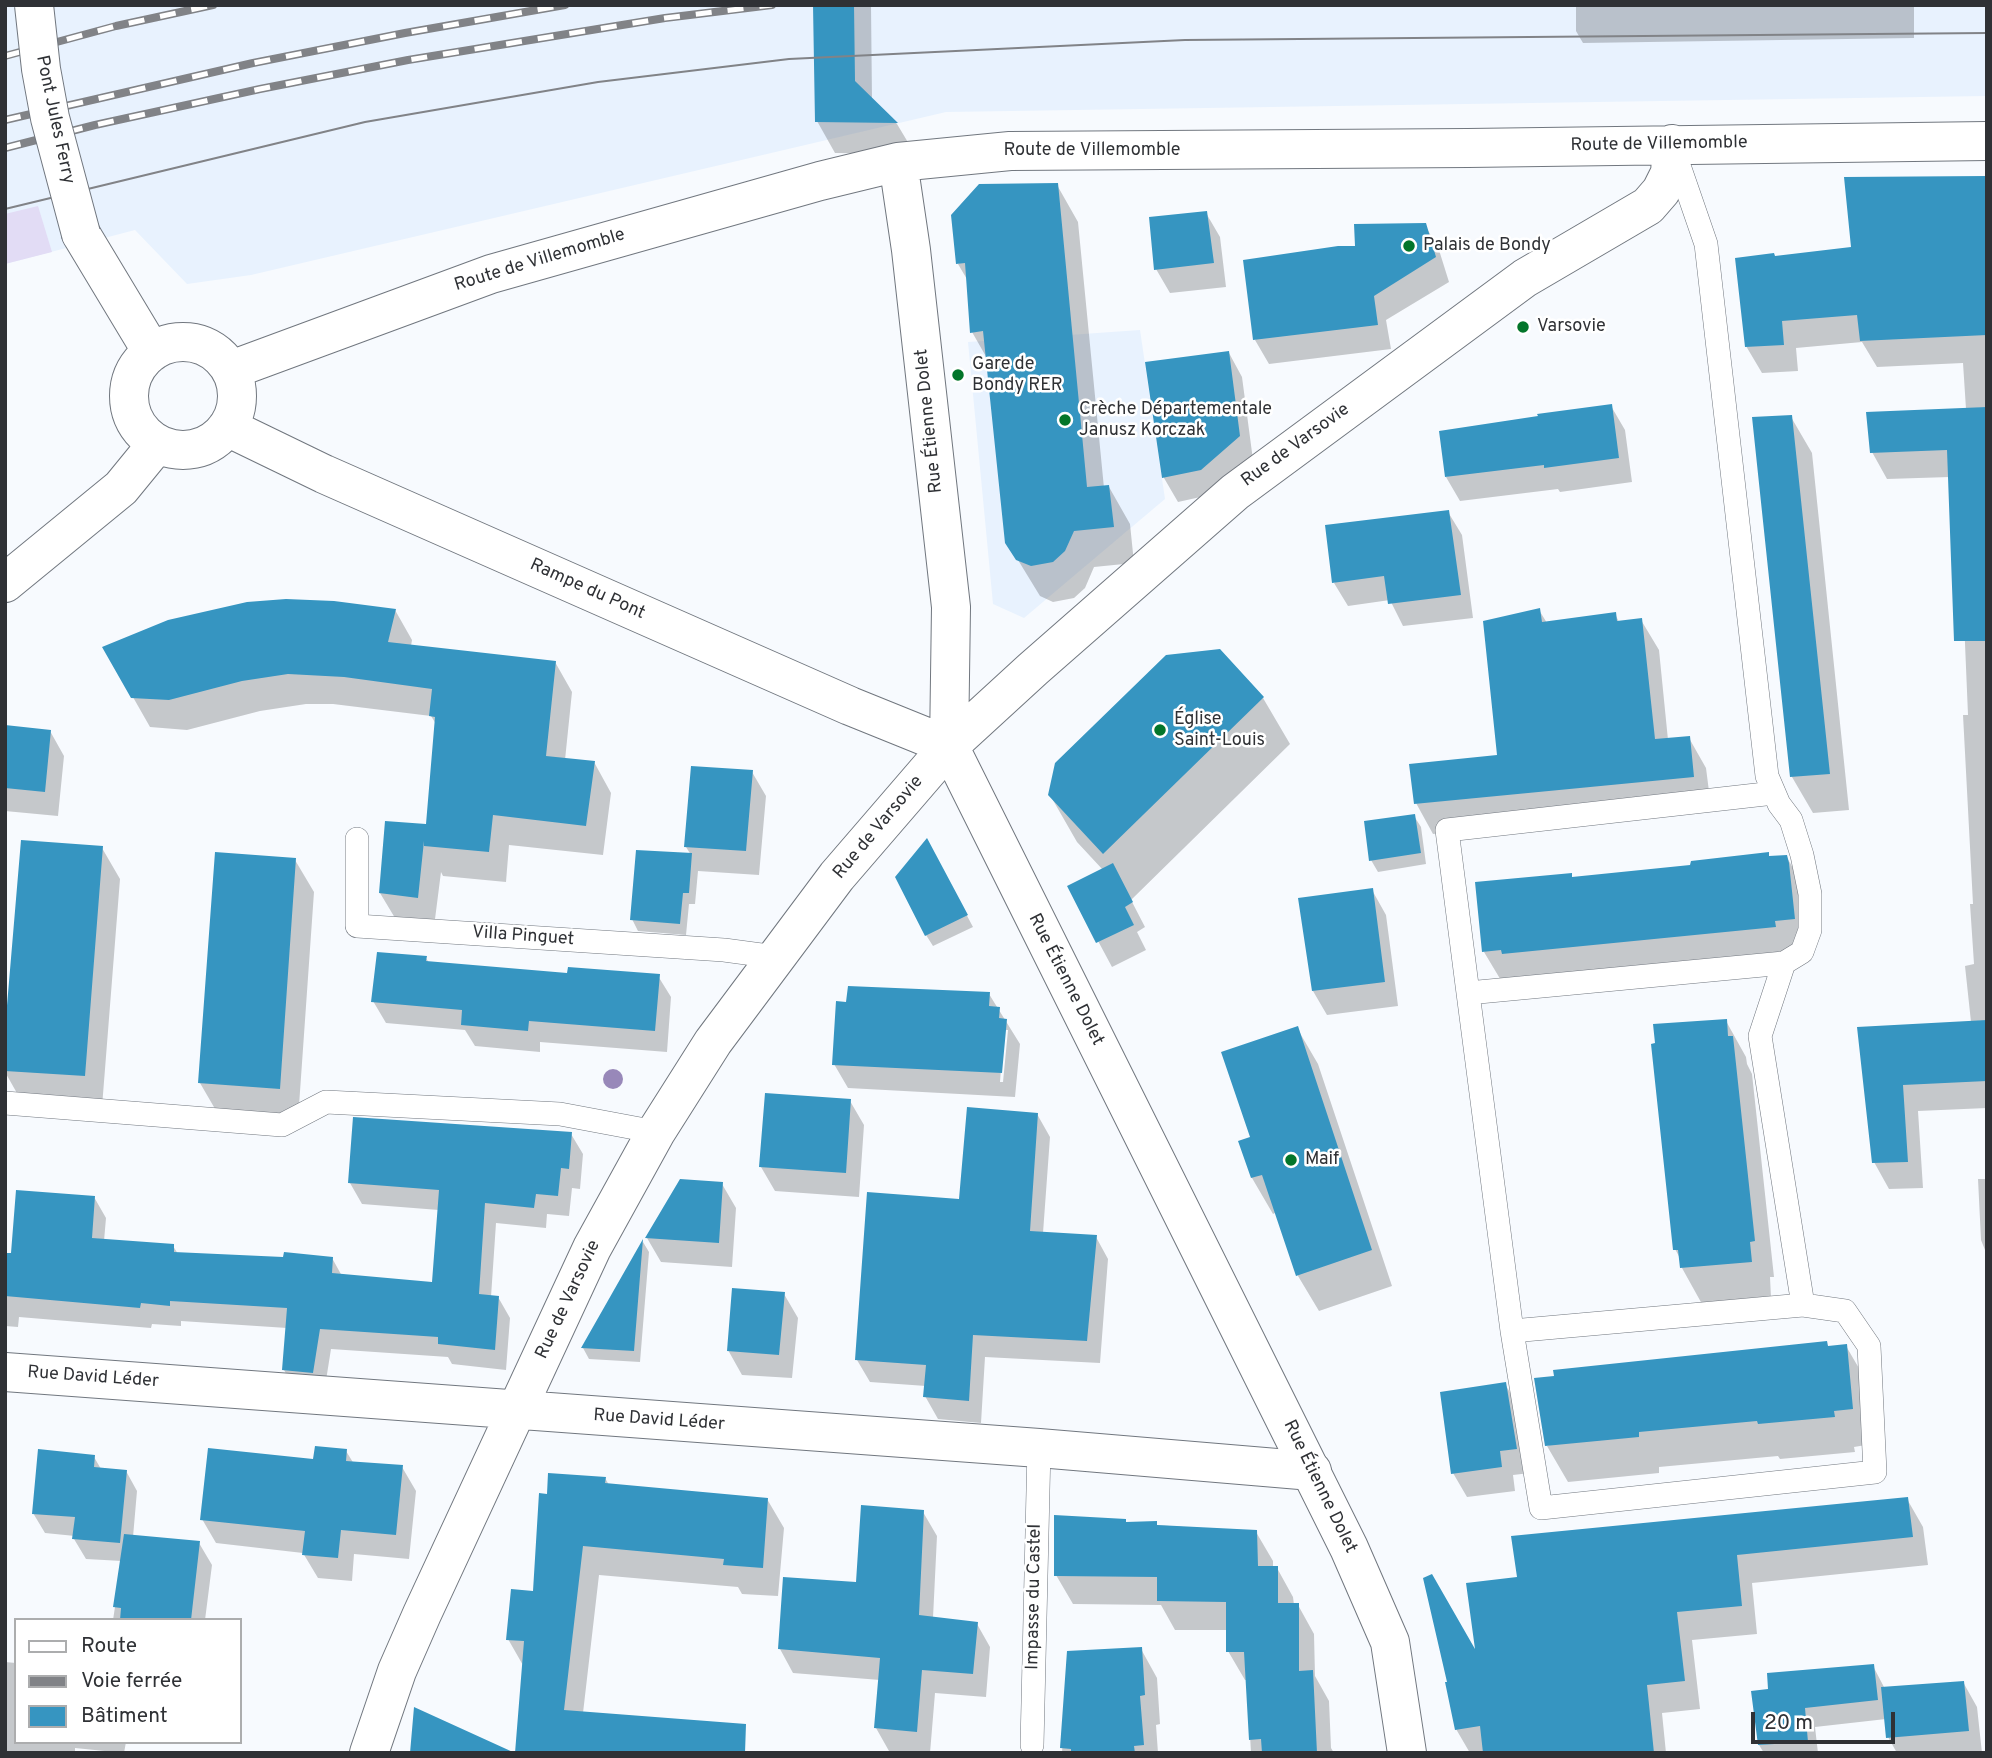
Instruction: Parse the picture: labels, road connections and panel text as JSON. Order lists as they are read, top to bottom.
{
  "streets": {
    "street": [
      "Pont Jules Ferry",
      "Route de Villemomble",
      "Rue Étienne Dolet",
      "Rue de Varsovie",
      "Rampe du Pont",
      "Rue David Léder"
    ],
    "lane": ["Villa Pinguet", "Impasse du Castel"]
  },
  "crossings": [
    ["Pont Jules Ferry", "Route de Villemomble"],
    ["Pont Jules Ferry", "Rampe du Pont"],
    ["Route de Villemomble", "Rue Étienne Dolet"],
    ["Route de Villemomble", "Rue de Varsovie"],
    ["Route de Villemomble", "Rampe du Pont"],
    ["Rue Étienne Dolet", "Rue de Varsovie"],
    ["Rue Étienne Dolet", "Rampe du Pont"],
    ["Rue Étienne Dolet", "Rue David Léder"],
    ["Rue de Varsovie", "Rampe du Pont"],
    ["Rue de Varsovie", "Villa Pinguet"],
    ["Rue de Varsovie", "Rue David Léder"],
    ["Rue David Léder", "Impasse du Castel"]
  ],
  "places": [
    "Palais de Bondy",
    "Varsovie",
    "Gare de Bondy RER",
    "Crèche Départementale Janusz Korczak",
    "Église Saint-Louis",
    "Maif"
  ],
  "legend": ["Route", "Voie ferrée", "Bâtiment"],
  "scale_bar": "20 m"
}
